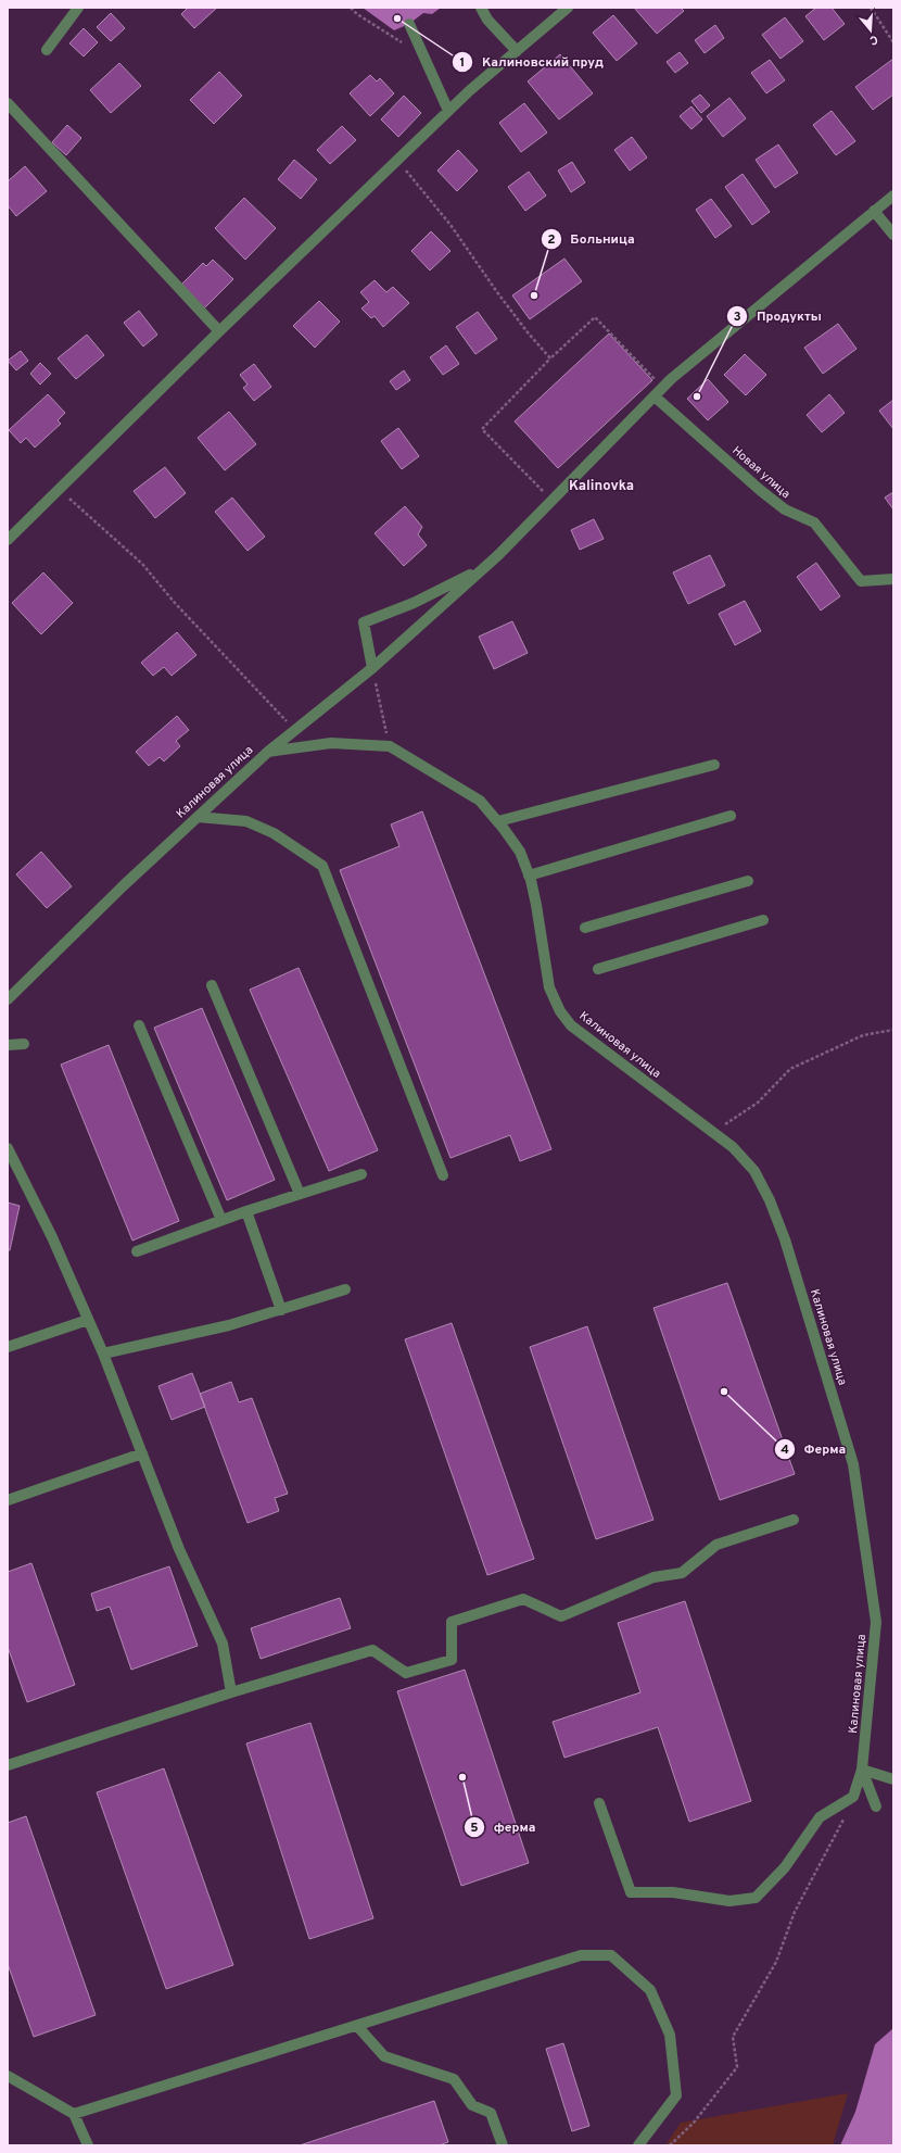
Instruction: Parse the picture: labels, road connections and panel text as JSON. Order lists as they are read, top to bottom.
{
  "streets": {
    "street": ["Новая улица", "Калиновая улица"]
  },
  "districts": ["Kalinovka"],
  "places": [
    "Калиновский пруд",
    "Больница",
    "Продукты",
    "Ферма",
    "ферма"
  ],
  "north": "bottom"
}
